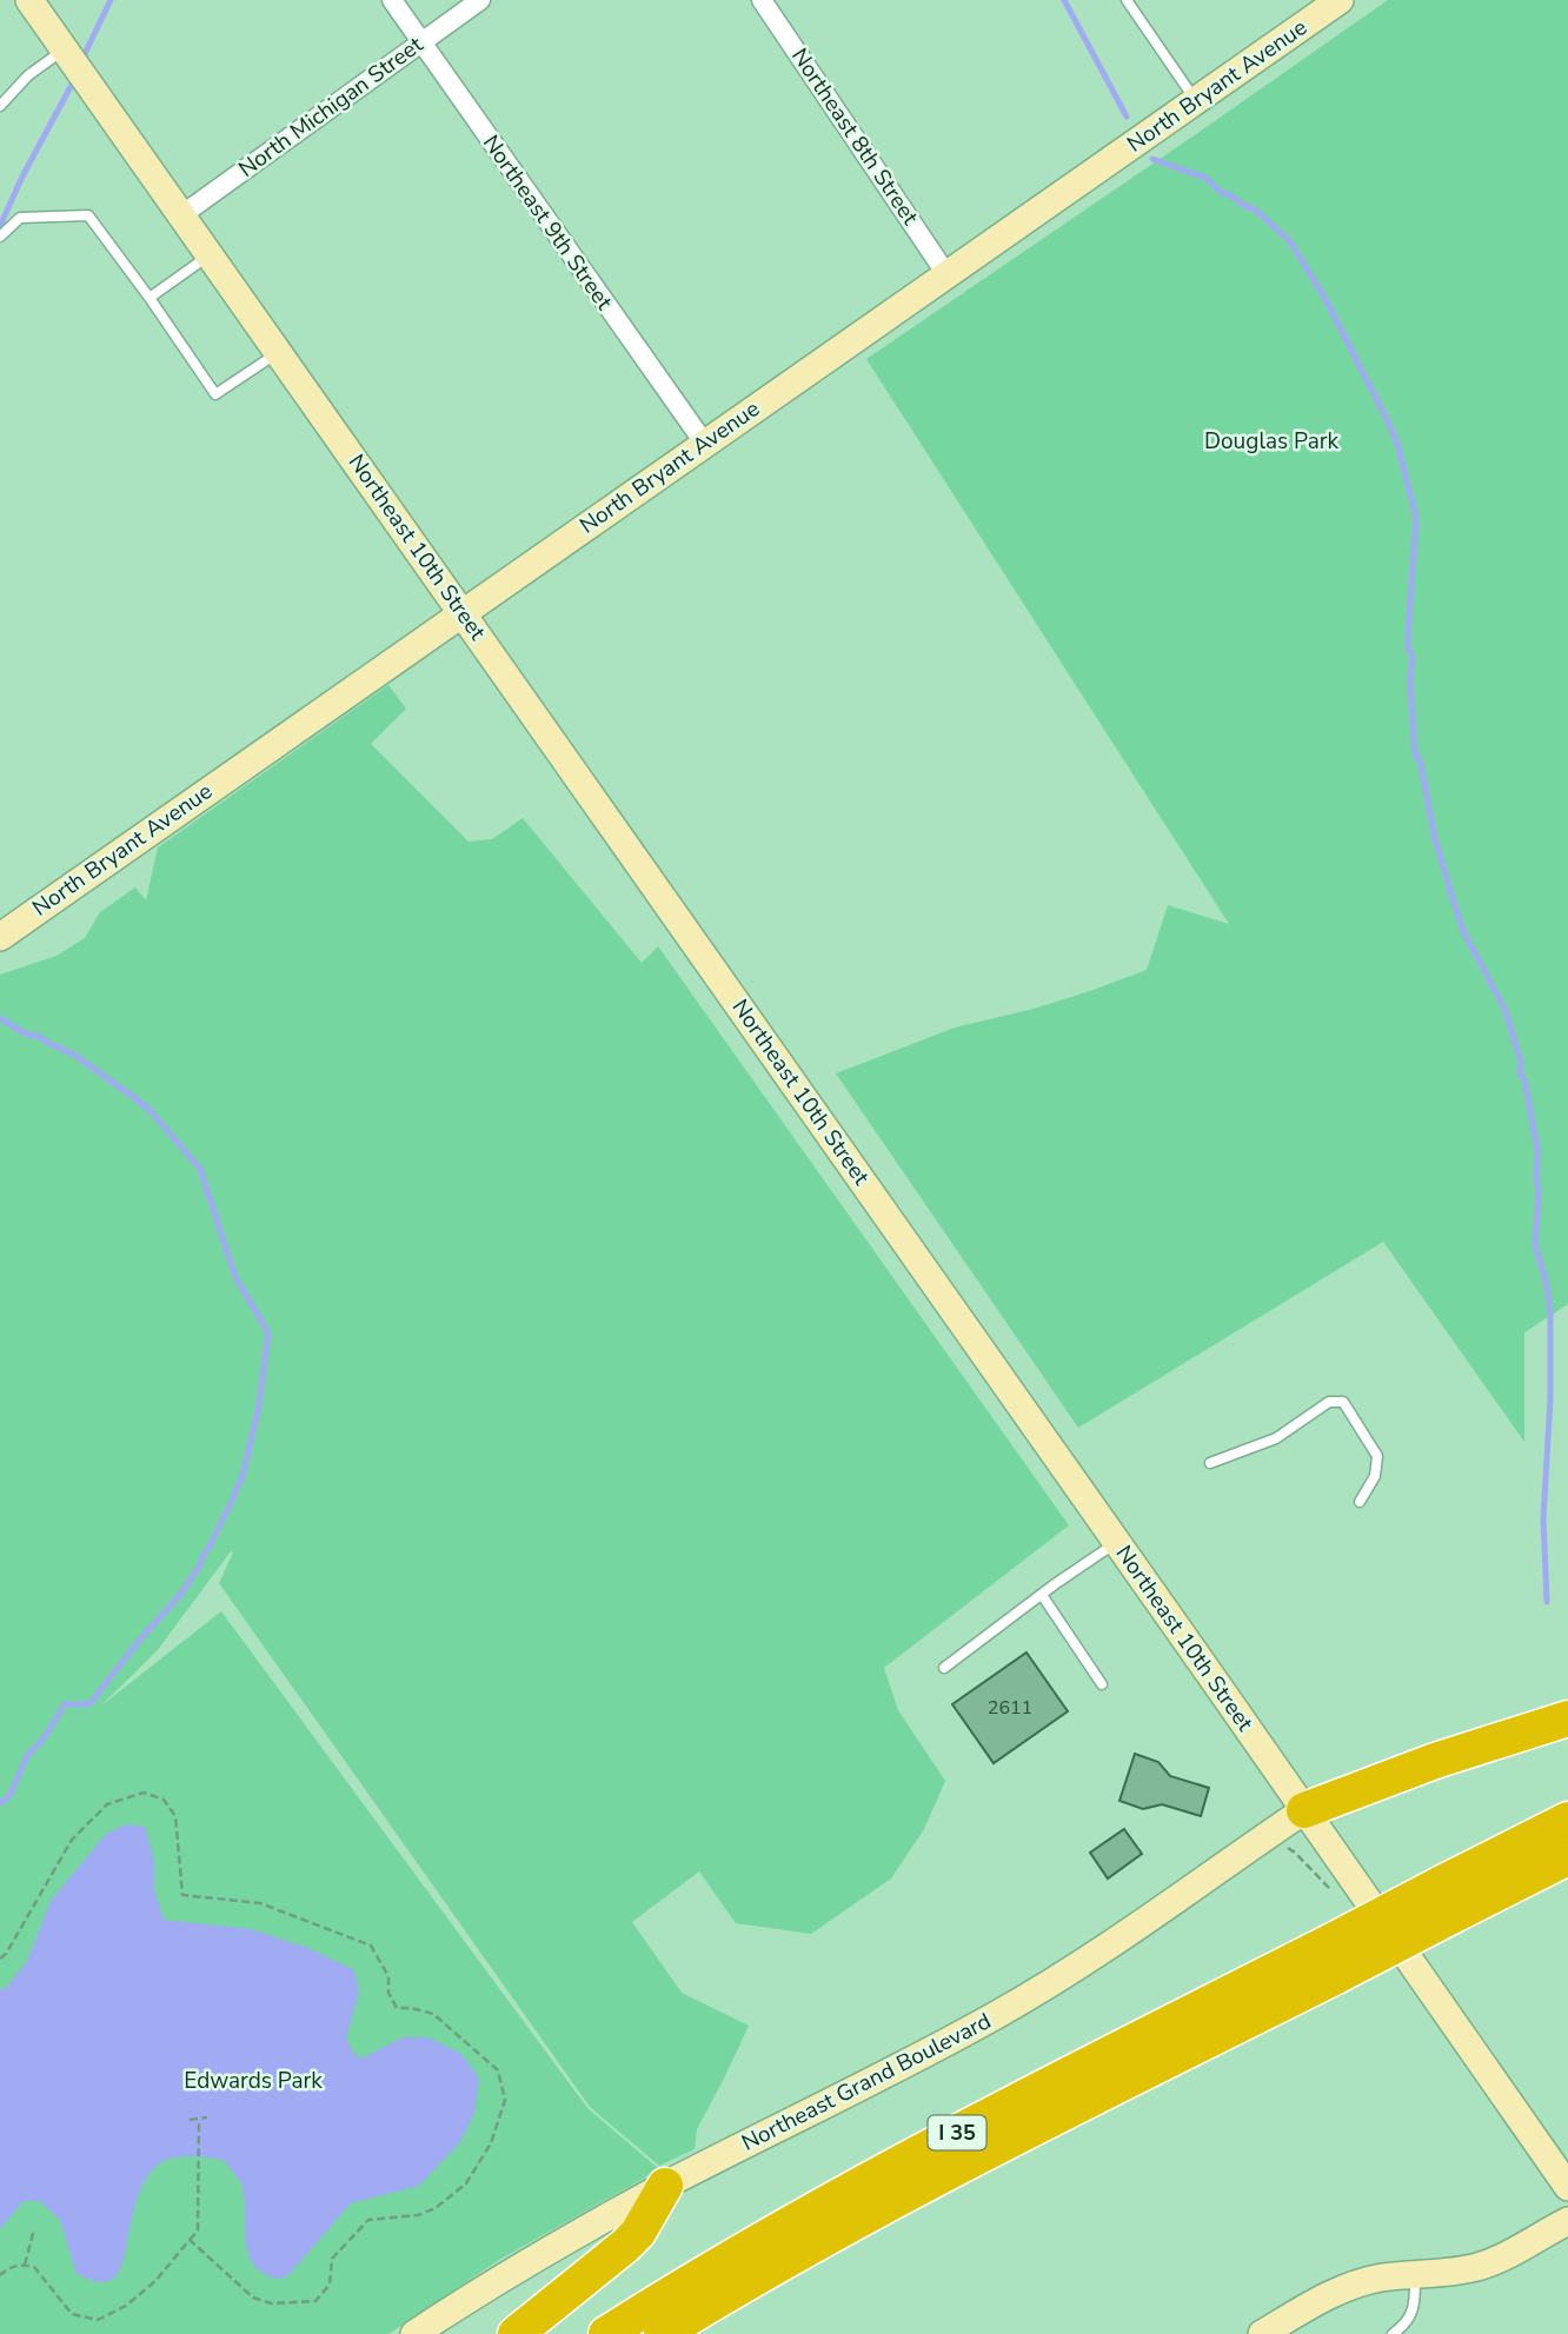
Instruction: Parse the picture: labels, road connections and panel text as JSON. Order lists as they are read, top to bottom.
{
  "streets": {
    "highway": ["I 35"],
    "main road": ["North Bryant Avenue", "Northeast 10th Street", "Northeast Grand Boulevard"],
    "street": ["North Michigan Street", "Northeast 8th Street", "Northeast 9th Street"]
  },
  "crossings": [
    ["North Bryant Avenue", "Northeast 8th Street"],
    ["North Bryant Avenue", "Northeast 9th Street"],
    ["North Bryant Avenue", "Northeast 10th Street"],
    ["North Michigan Street", "Northeast 9th Street"],
    ["North Michigan Street", "Northeast 10th Street"],
    ["Northeast 10th Street", "Northeast Grand Boulevard"]
  ],
  "parks": ["Douglas Park", "Edwards Park"],
  "house_numbers": ["2611"]
}
